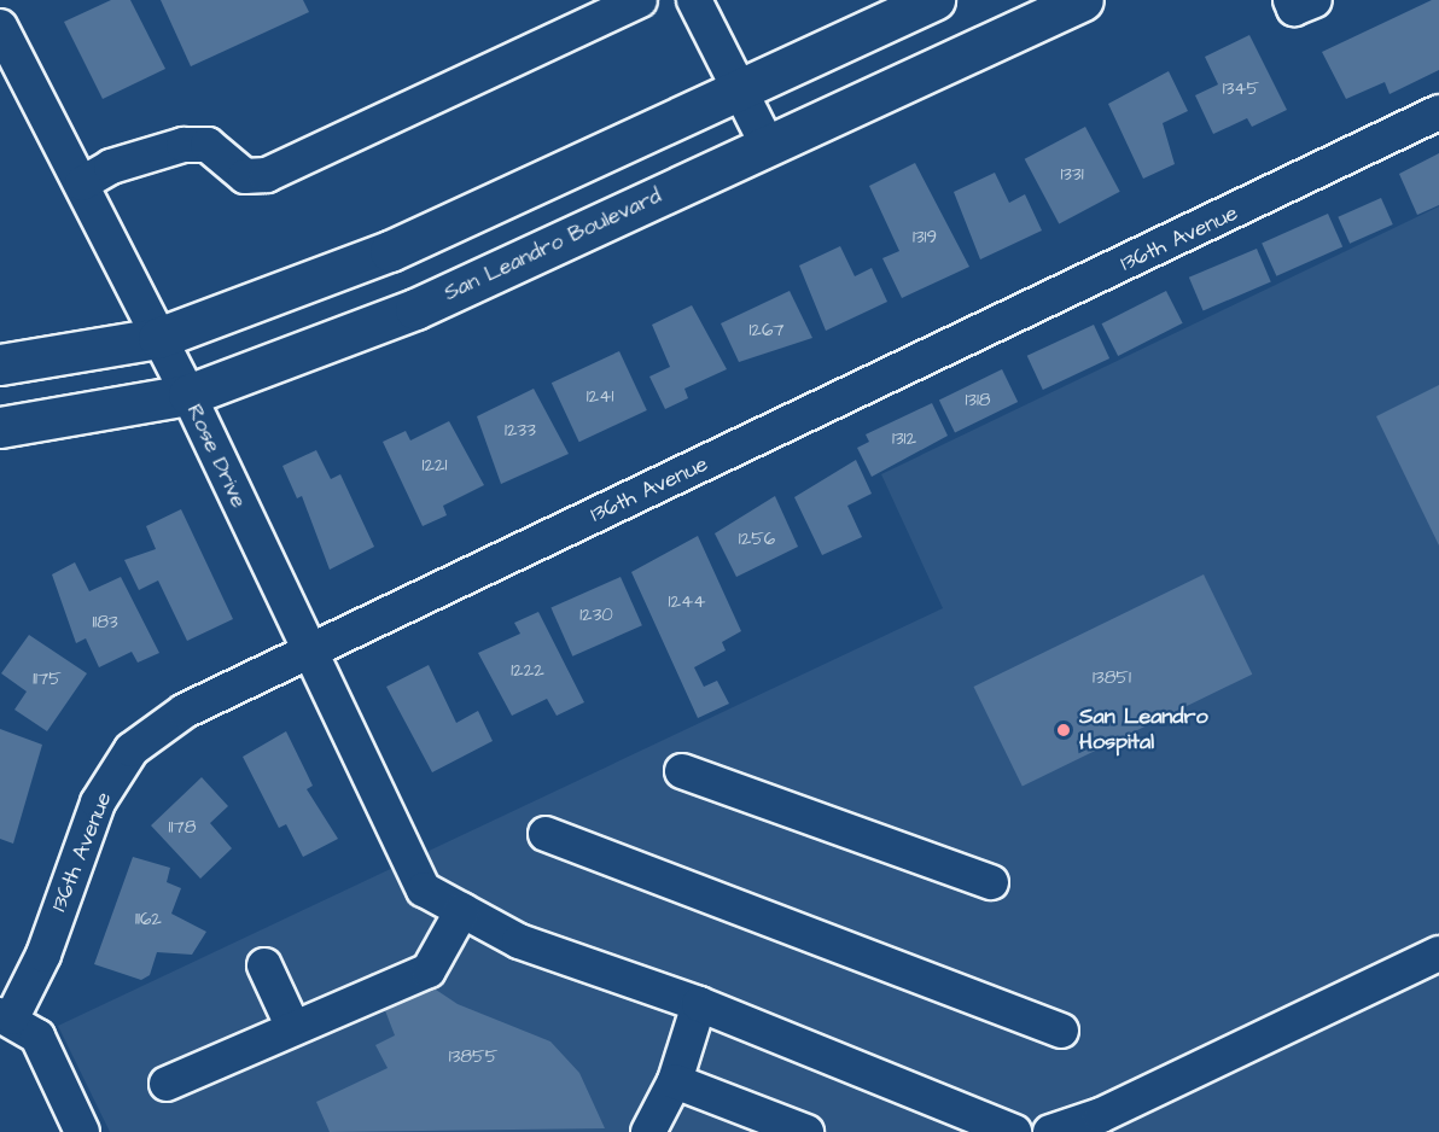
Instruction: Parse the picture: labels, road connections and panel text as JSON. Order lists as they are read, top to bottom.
{
  "streets": {
    "main road": ["San Leandro Boulevard"],
    "street": ["136th Avenue", "Rose Drive"]
  },
  "crossings": [
    ["136th Avenue", "Rose Drive"],
    ["San Leandro Boulevard", "Rose Drive"]
  ],
  "places": ["San Leandro Hospital"],
  "house_numbers": [
    "1345",
    "1331",
    "1319",
    "1267",
    "1241",
    "1318",
    "1233",
    "1312",
    "1221",
    "1256",
    "1244",
    "1230",
    "1183",
    "1222",
    "13851",
    "1175",
    "1178",
    "1162",
    "13855"
  ]
}
